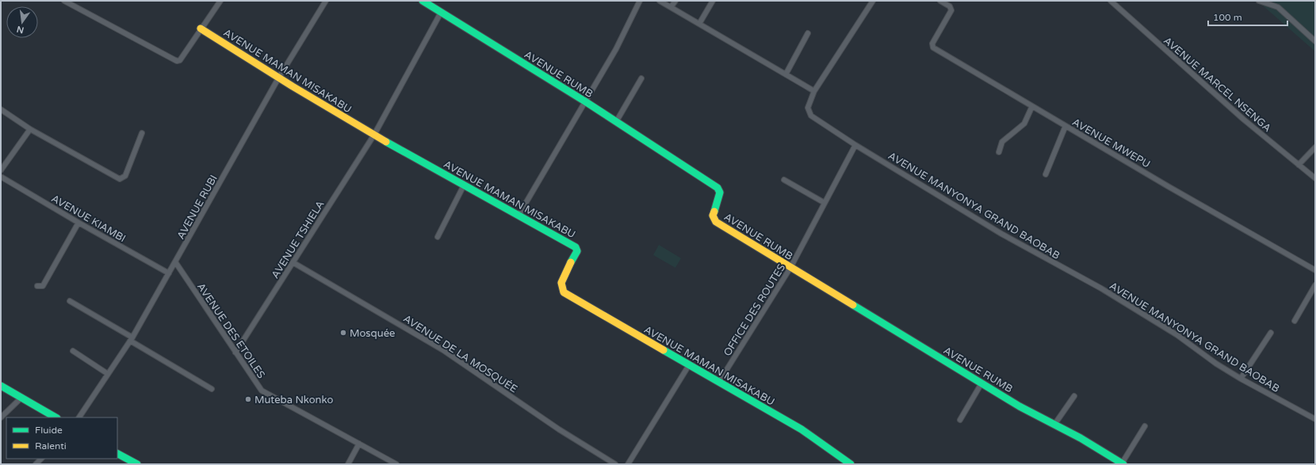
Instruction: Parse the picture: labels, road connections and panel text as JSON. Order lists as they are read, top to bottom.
{
  "streets": {
    "street": [
      "AVENUE MAMAN MISAKABU",
      "AVENUE RUMB",
      "AVENUE MARCEL NSENGA",
      "AVENUE MWEPU",
      "AVENUE MANYONYA GRAND BAOBAB",
      "AVENUE RUBI",
      "AVENUE KIAMBI",
      "AVENUE TSHIELA",
      "OFFICE DES ROUTES",
      "AVENUE DES ETOILES",
      "AVENUE DE LA MOSQUÉE"
    ]
  },
  "crossings": [
    ["AVENUE MAMAN MISAKABU", "AVENUE RUBI"],
    ["AVENUE MAMAN MISAKABU", "AVENUE TSHIELA"],
    ["AVENUE MAMAN MISAKABU", "OFFICE DES ROUTES"],
    ["AVENUE RUMB", "AVENUE TSHIELA"],
    ["AVENUE RUMB", "OFFICE DES ROUTES"],
    ["AVENUE MANYONYA GRAND BAOBAB", "OFFICE DES ROUTES"],
    ["AVENUE RUBI", "AVENUE KIAMBI"],
    ["AVENUE RUBI", "AVENUE DES ETOILES"],
    ["AVENUE TSHIELA", "AVENUE DES ETOILES"],
    ["AVENUE TSHIELA", "AVENUE DE LA MOSQUÉE"]
  ],
  "places": ["Mosquée", "Muteba Nkonko"],
  "legend": ["Fluide", "Ralenti"],
  "scale_bar": "100 m",
  "north": "bottom"
}
